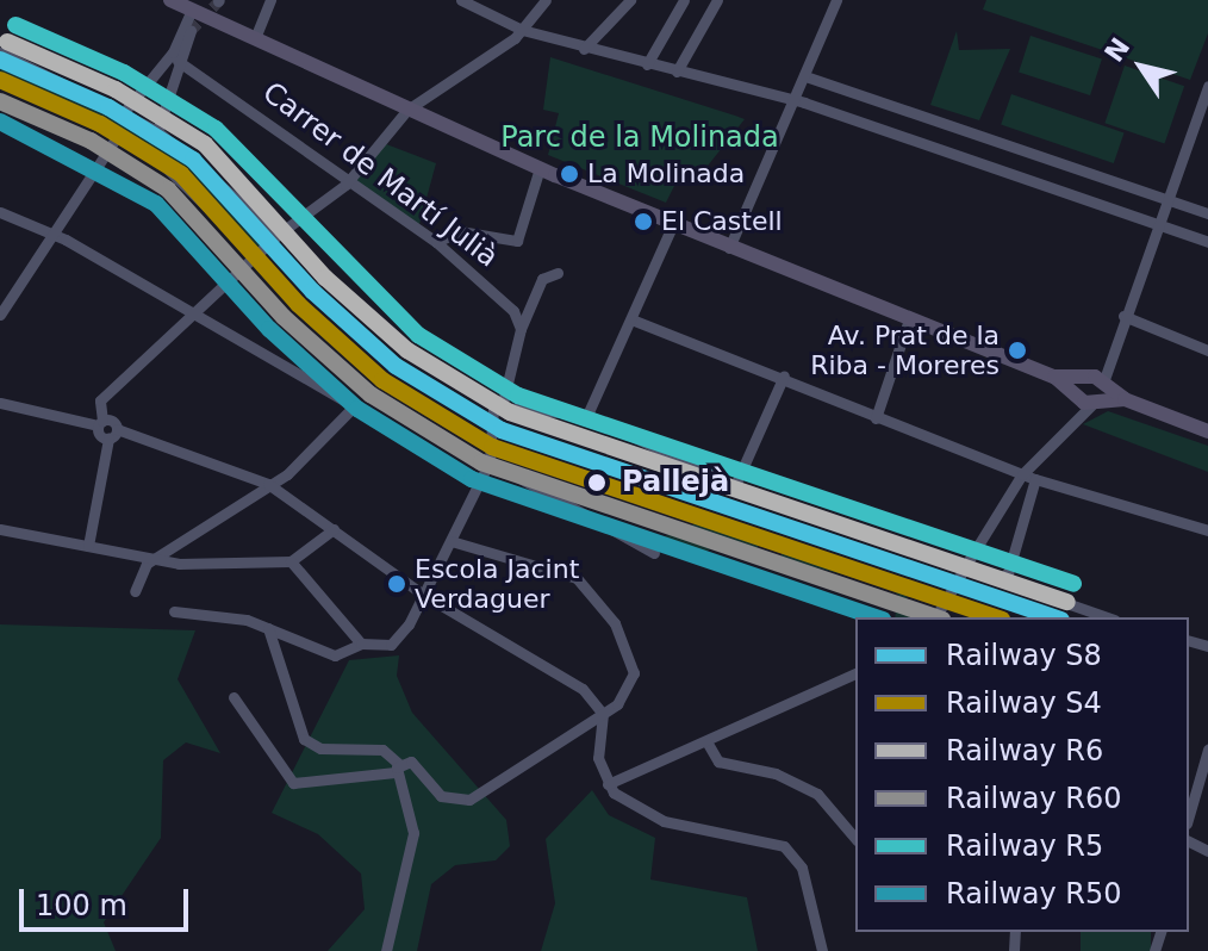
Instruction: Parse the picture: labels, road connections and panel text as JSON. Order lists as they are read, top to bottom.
{
  "streets": {
    "street": ["Carrer de Martí Julià"]
  },
  "parks": ["Parc de la Molinada"],
  "places": [
    "La Molinada",
    "El Castell",
    "Av. Prat de la Riba - Moreres",
    "Pallejà",
    "Escola Jacint Verdaguer"
  ],
  "lines": [
    "rail line R5",
    "rail line R6",
    "rail line S8",
    "rail line S4",
    "rail line R60",
    "rail line R50"
  ],
  "legend": [
    "Railway S8",
    "Railway S4",
    "Railway R6",
    "Railway R60",
    "Railway R5",
    "Railway R50"
  ],
  "scale_bar": "100 m",
  "north": "top left"
}
